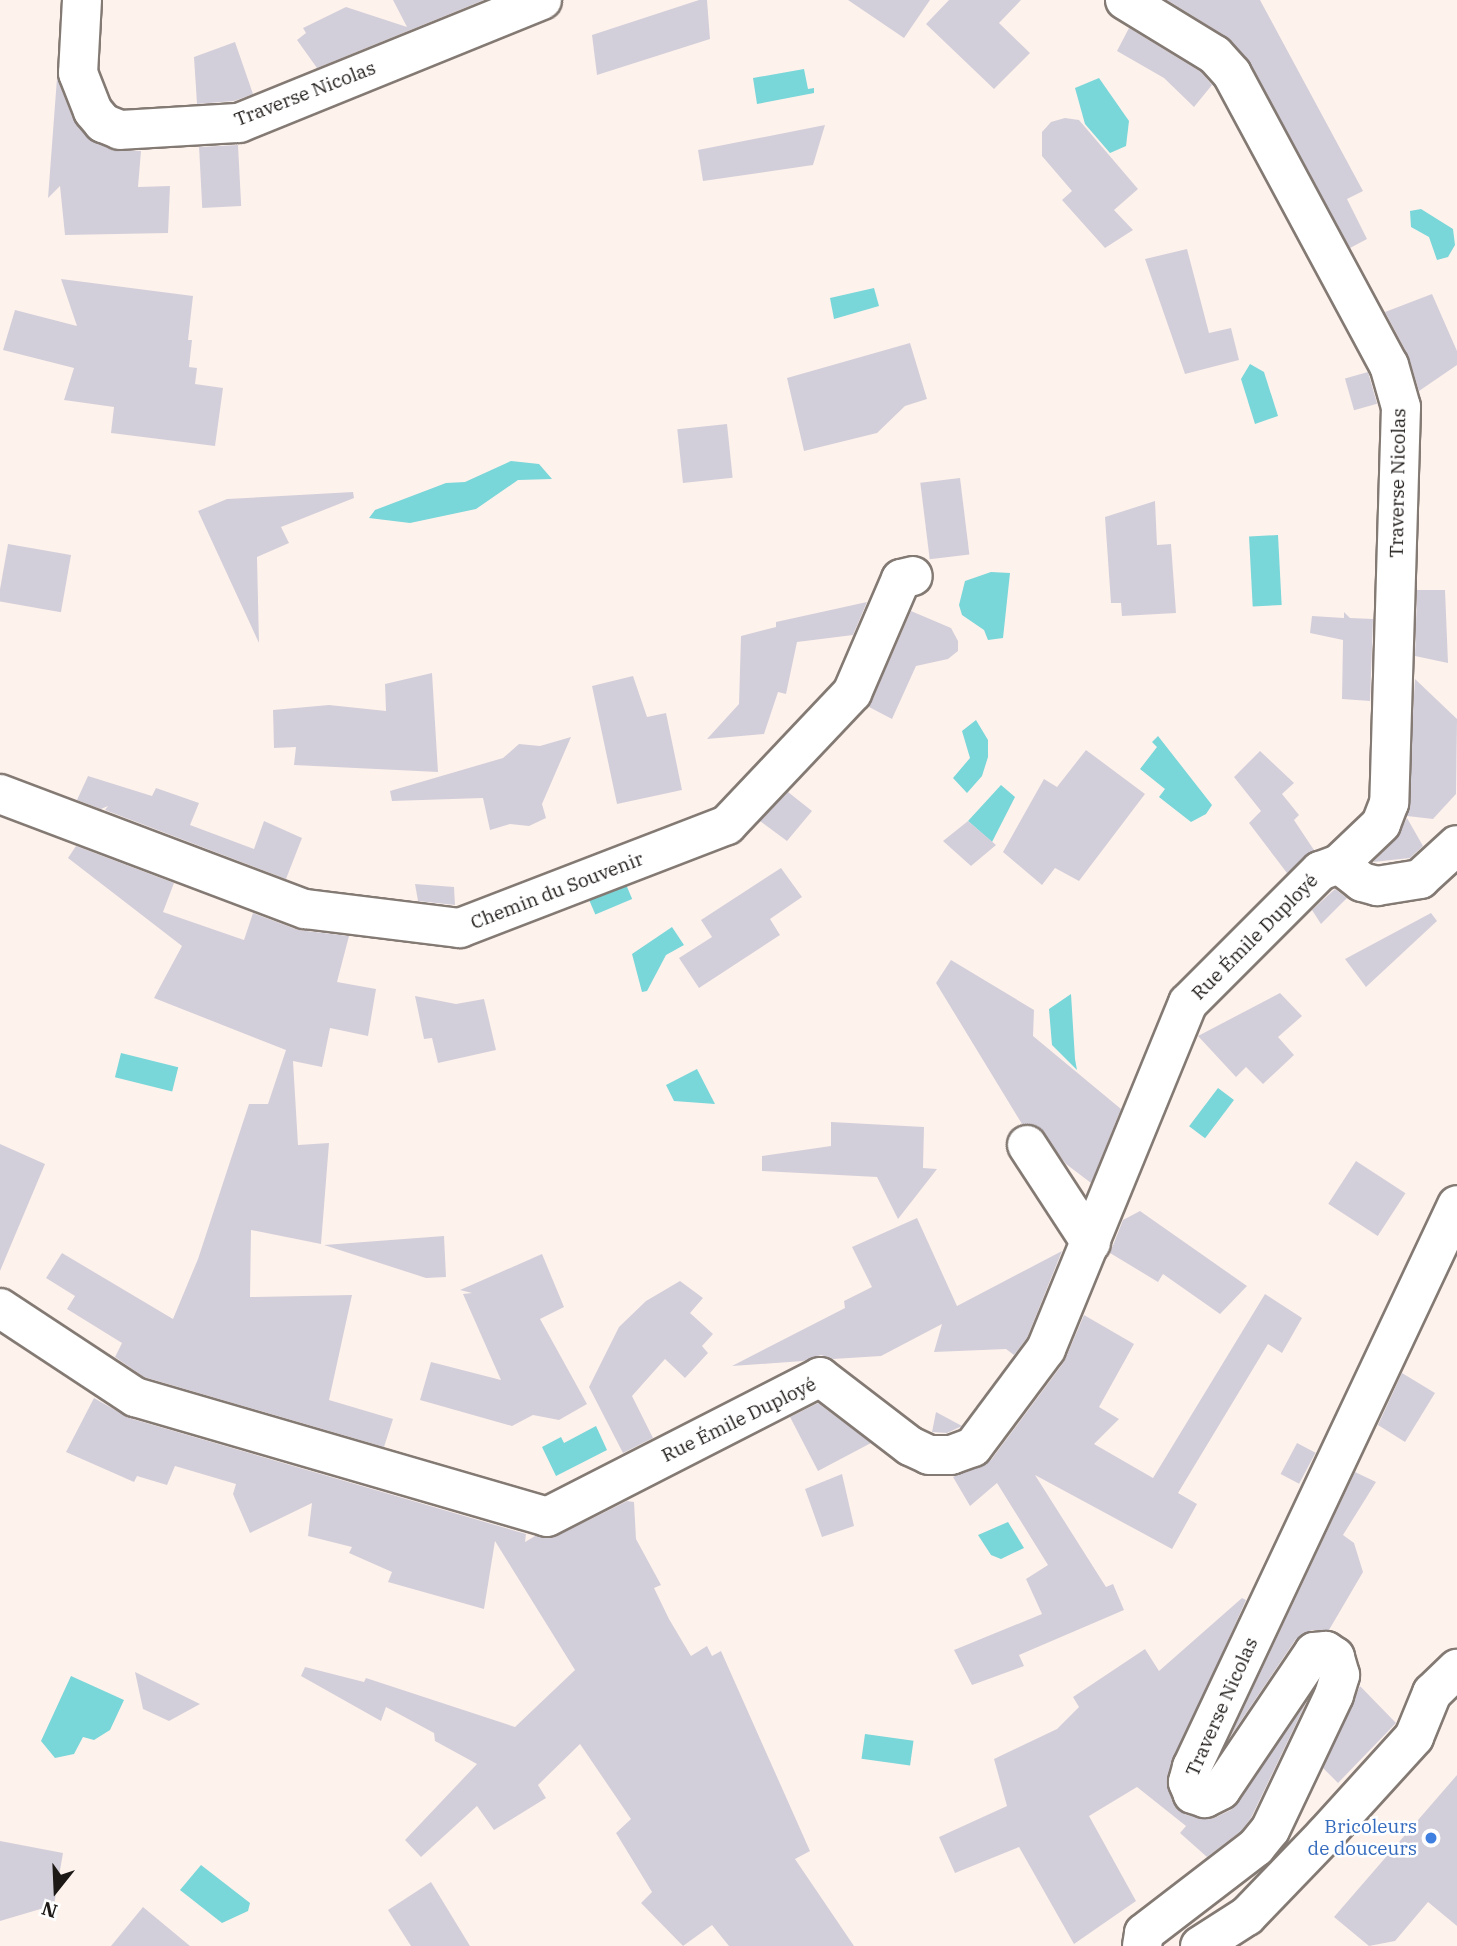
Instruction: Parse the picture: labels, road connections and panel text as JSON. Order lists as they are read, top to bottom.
{
  "streets": {
    "street": ["Traverse Nicolas", "Chemin du Souvenir", "Rue Émile Duployé"]
  },
  "crossings": [
    ["Traverse Nicolas", "Rue Émile Duployé"]
  ],
  "places": ["Bricoleurs de douceurs"],
  "north": "bottom"
}
